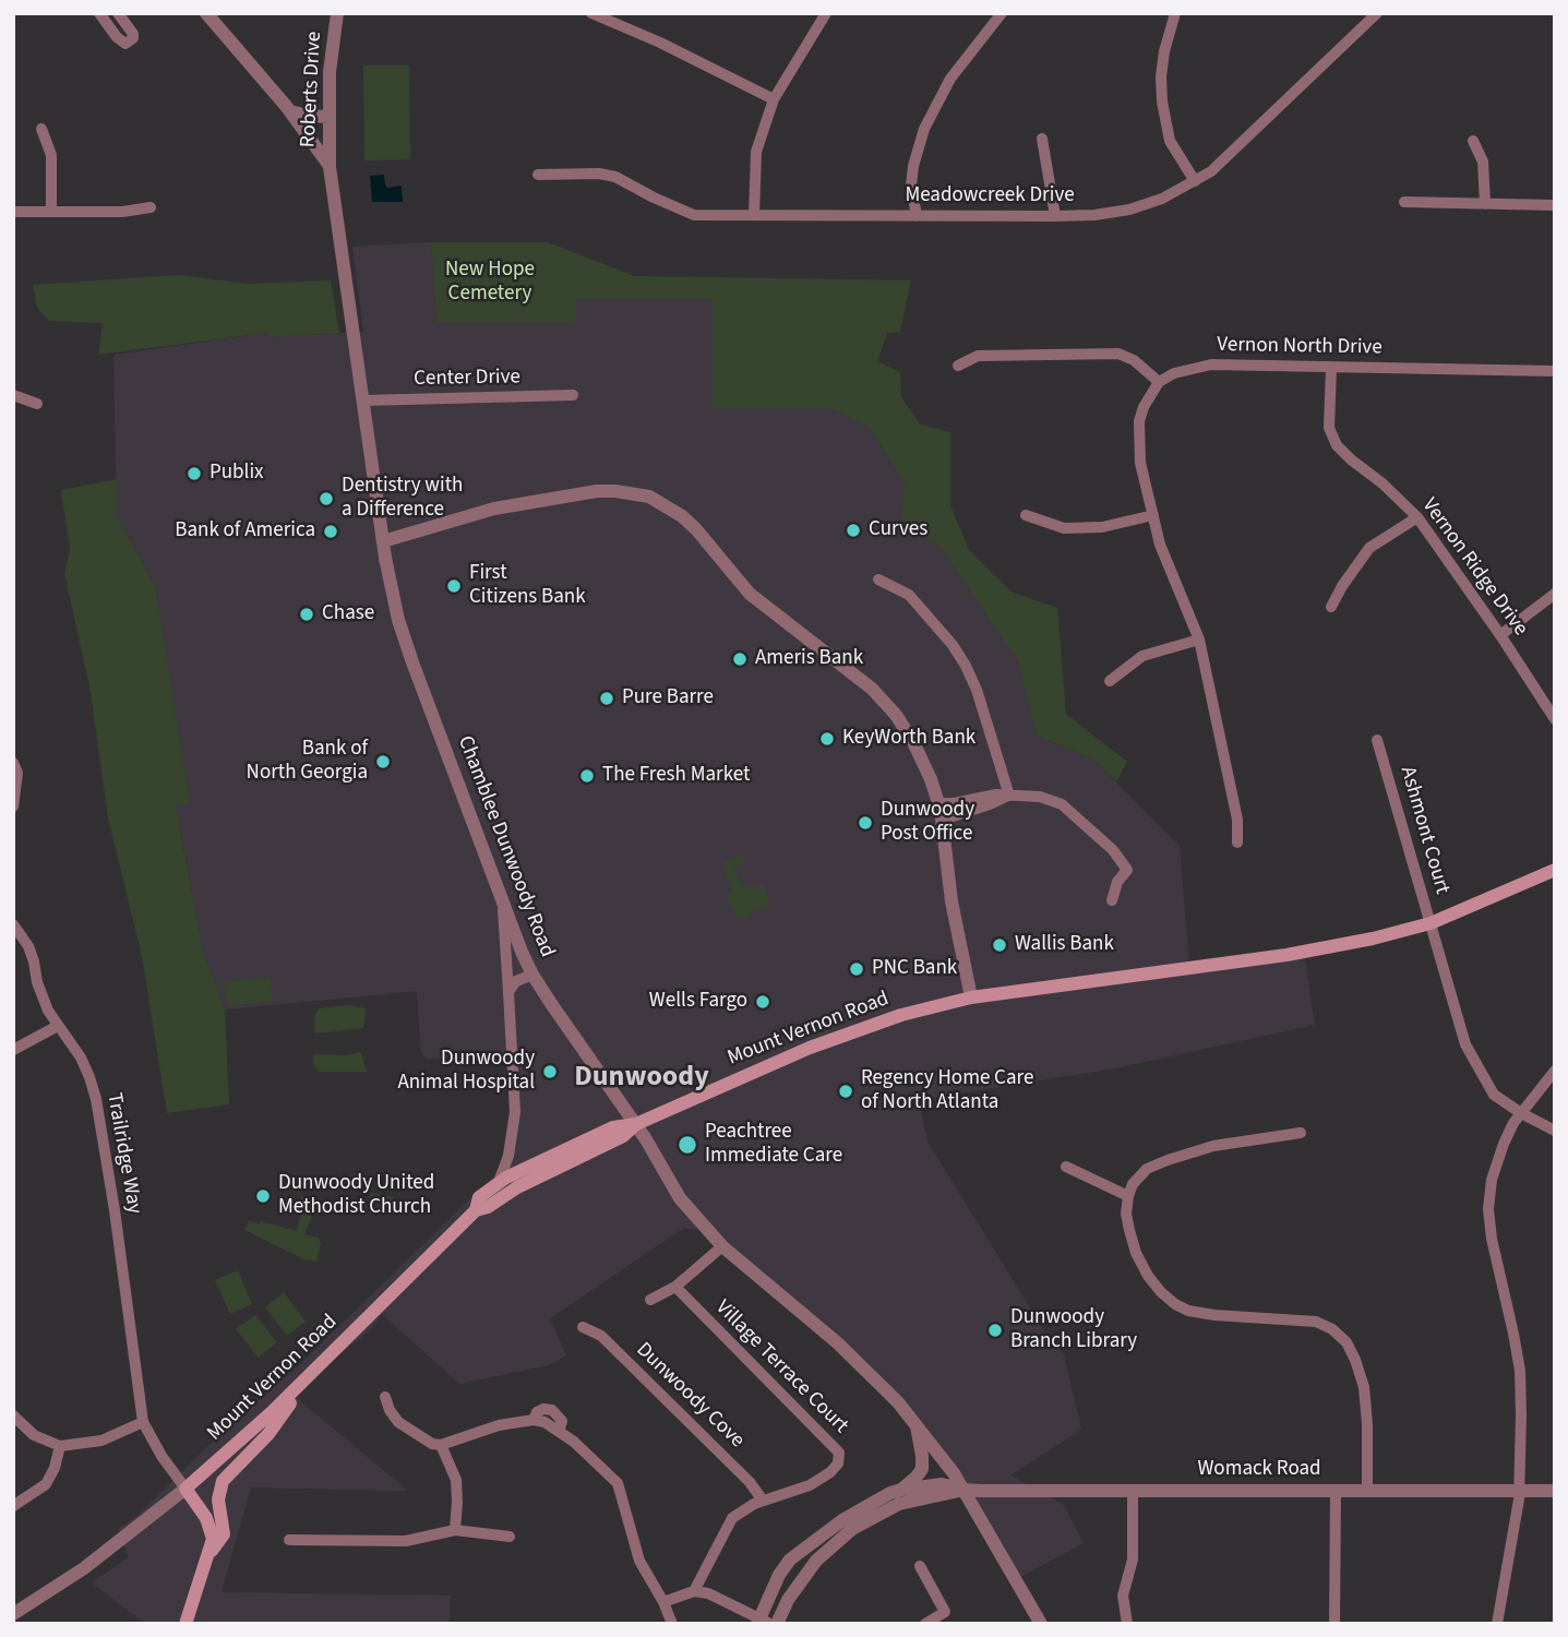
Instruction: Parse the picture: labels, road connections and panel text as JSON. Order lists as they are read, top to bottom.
{
  "streets": {
    "main road": ["Mount Vernon Road"],
    "street": [
      "Roberts Drive",
      "Meadowcreek Drive",
      "Vernon North Drive",
      "Center Drive",
      "Vernon Ridge Drive",
      "Ashmont Court",
      "Chamblee Dunwoody Road",
      "Trailridge Way",
      "Village Terrace Court",
      "Dunwoody Cove",
      "Womack Road"
    ]
  },
  "crossings": [
    ["Roberts Drive", "Chamblee Dunwoody Road"],
    ["Vernon North Drive", "Vernon Ridge Drive"],
    ["Center Drive", "Chamblee Dunwoody Road"],
    ["Ashmont Court", "Mount Vernon Road"],
    ["Chamblee Dunwoody Road", "Mount Vernon Road"],
    ["Chamblee Dunwoody Road", "Womack Road"],
    ["Village Terrace Court", "Dunwoody Cove"]
  ],
  "districts": ["Dunwoody"],
  "parks": ["New Hope Cemetery"],
  "places": [
    "Publix",
    "Dentistry with a Difference",
    "Curves",
    "Bank of America",
    "First Citizens Bank",
    "Chase",
    "Ameris Bank",
    "Pure Barre",
    "KeyWorth Bank",
    "Bank of North Georgia",
    "The Fresh Market",
    "Dunwoody Post Office",
    "Wallis Bank",
    "PNC Bank",
    "Wells Fargo",
    "Dunwoody Animal Hospital",
    "Regency Home Care of North Atlanta",
    "Peachtree Immediate Care",
    "Dunwoody United Methodist Church",
    "Dunwoody Branch Library"
  ]
}
